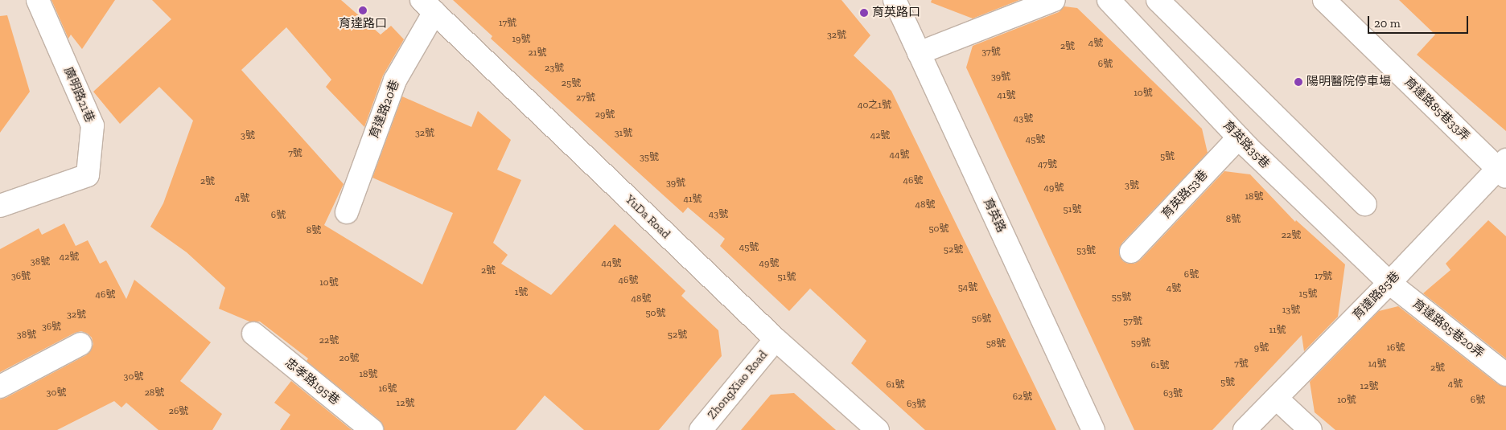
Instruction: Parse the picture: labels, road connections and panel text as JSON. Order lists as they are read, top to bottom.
{
  "streets": {
    "street": [
      "廣明路21巷",
      "育達路20巷",
      "育達路85巷33弄",
      "育英路35巷",
      "育英路53巷",
      "育英路",
      "YuDa Road",
      "育達路85巷",
      "育達路85巷20弄",
      "忠孝路195巷",
      "ZhongXiao Road"
    ]
  },
  "crossings": [
    ["育達路20巷", "YuDa Road"],
    ["育達路85巷33弄", "育達路85巷"],
    ["育英路35巷", "育英路53巷"],
    ["育英路35巷", "育達路85巷"],
    ["育英路35巷", "育達路85巷20弄"],
    ["YuDa Road", "ZhongXiao Road"],
    ["育達路85巷", "育達路85巷20弄"]
  ],
  "places": ["育達路口", "育英路口", "陽明醫院停車場"],
  "house_numbers": [
    "17號",
    "32號",
    "19號",
    "4號",
    "2號",
    "37號",
    "21號",
    "6號",
    "23號",
    "39號",
    "25號",
    "10號",
    "41號",
    "27號",
    "40之1號",
    "29號",
    "43號",
    "32號",
    "31號",
    "3號",
    "42號",
    "45號",
    "7號",
    "44號",
    "5號",
    "35號",
    "47號",
    "46號",
    "2號",
    "39號",
    "3號",
    "49號",
    "18號",
    "4號",
    "41號",
    "48號",
    "51號",
    "43號",
    "6號",
    "8號",
    "50號",
    "8號",
    "22號",
    "45號",
    "52號",
    "53號",
    "42號",
    "38號",
    "44號",
    "49號",
    "2號",
    "6號",
    "36號",
    "17號",
    "51號",
    "46號",
    "10號",
    "54號",
    "4號",
    "1號",
    "15號",
    "46號",
    "55號",
    "48號",
    "13號",
    "50號",
    "32號",
    "56號",
    "57號",
    "36號",
    "11號",
    "38號",
    "52號",
    "22號",
    "59號",
    "58號",
    "9號",
    "16號",
    "20號",
    "7號",
    "14號",
    "61號",
    "2號",
    "18號",
    "30號",
    "5號",
    "4號",
    "61號",
    "12號",
    "16號",
    "30號",
    "28號",
    "63號",
    "62號",
    "10號",
    "6號",
    "12號",
    "63號",
    "26號"
  ],
  "scale_bar": "20 m"
}
